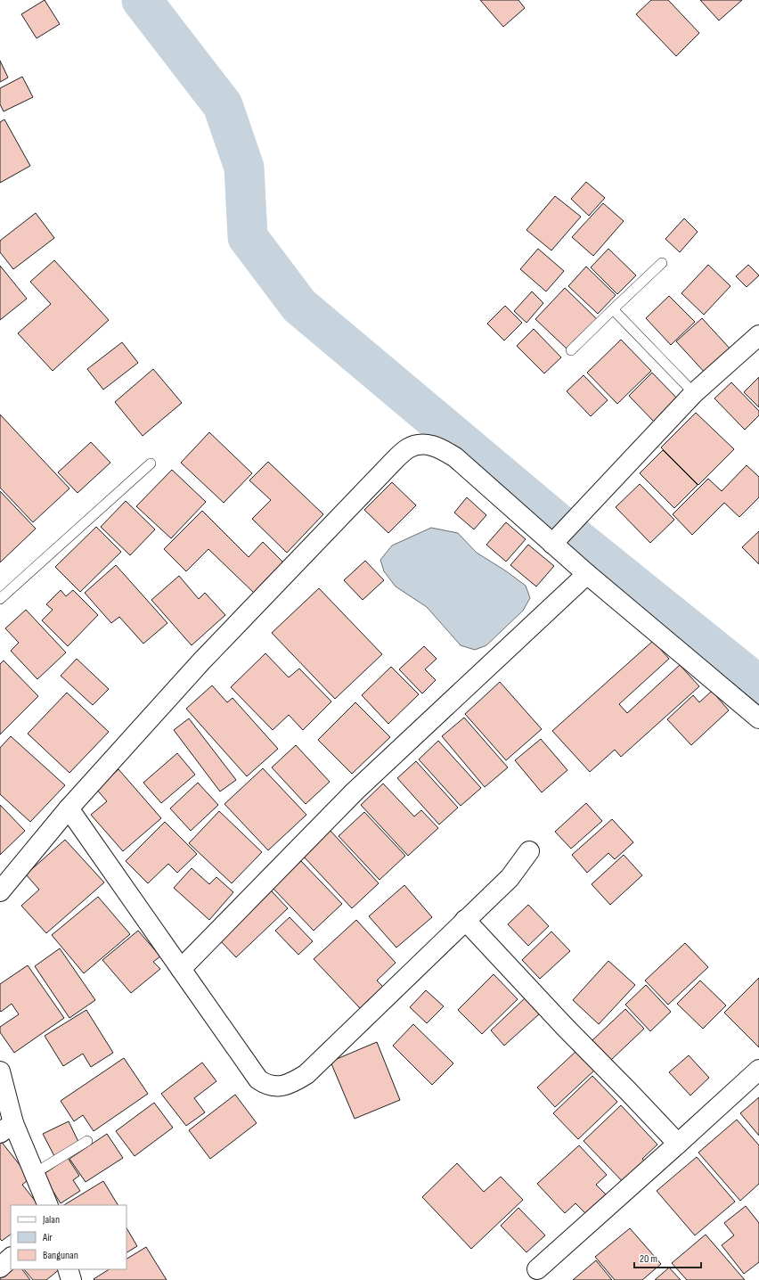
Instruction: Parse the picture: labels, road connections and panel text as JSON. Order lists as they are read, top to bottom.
{
  "legend": ["Jalan", "Air", "Bangunan"],
  "scale_bar": "20 m"
}
